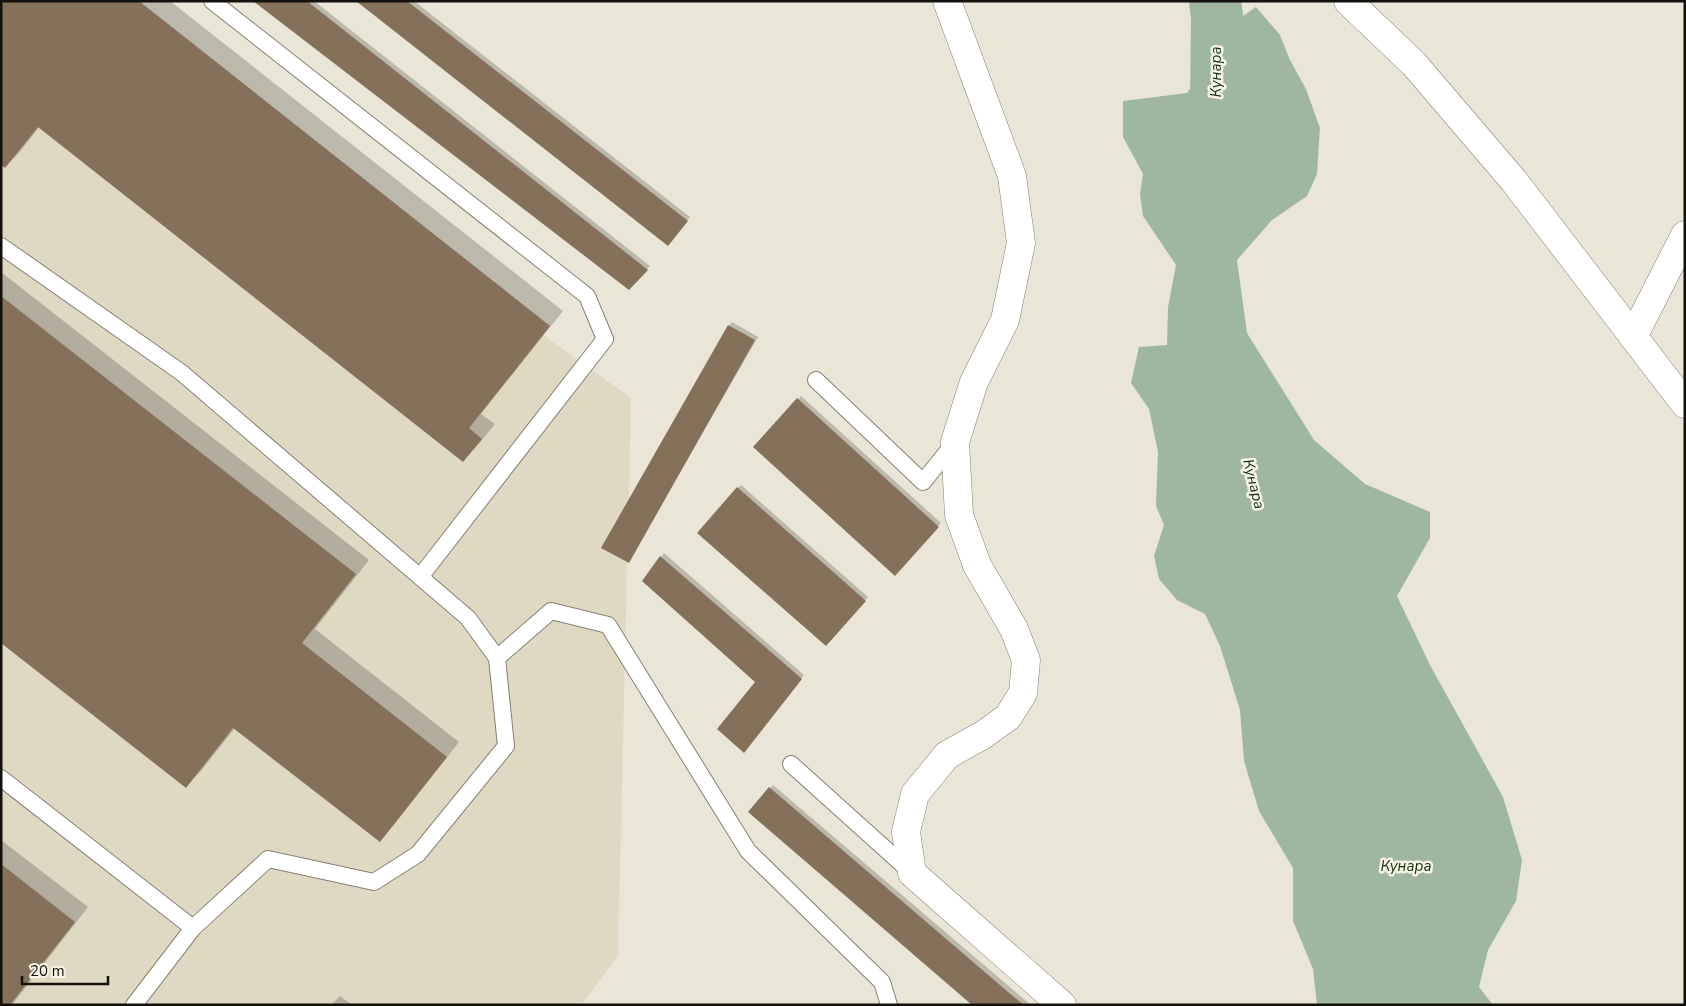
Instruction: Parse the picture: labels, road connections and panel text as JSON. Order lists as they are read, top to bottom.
{
  "water": ["Кунара"],
  "scale_bar": "20 m"
}
